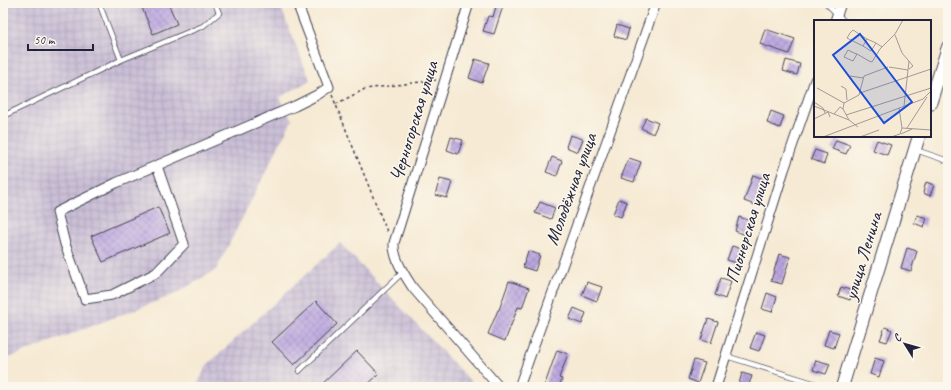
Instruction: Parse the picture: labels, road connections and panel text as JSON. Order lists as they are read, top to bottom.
{
  "streets": {
    "street": [
      "Черногорская улица",
      "Молодёжная улица",
      "Пионерская улица",
      "улица Ленина"
    ]
  },
  "scale_bar": "50 m",
  "north": "top left"
}
